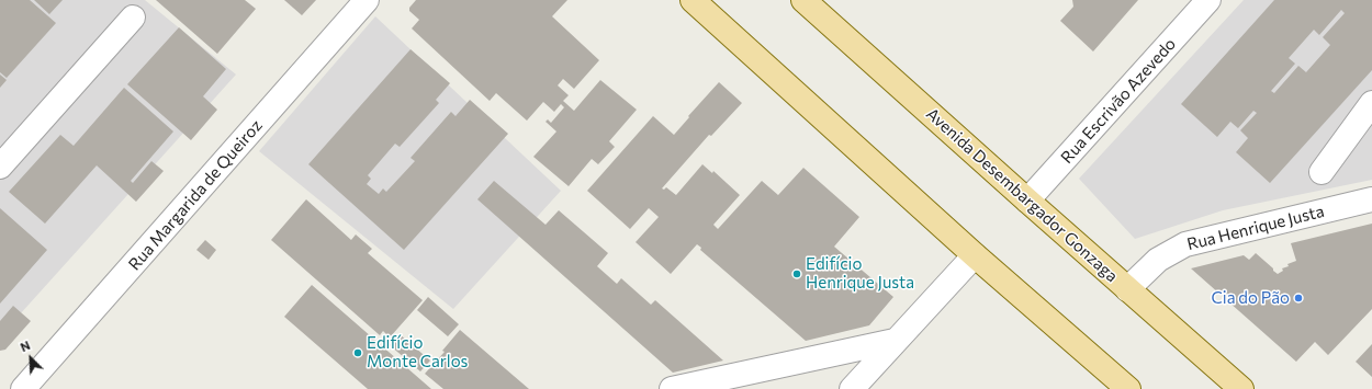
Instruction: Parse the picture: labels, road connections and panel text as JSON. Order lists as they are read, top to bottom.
{
  "streets": {
    "main road": ["Avenida Desembargador Gonzaga"],
    "street": ["Rua Escrivão Azevedo", "Rua Margarida de Queiroz", "Rua Henrique Justa"]
  },
  "crossings": [
    ["Rua Escrivão Azevedo", "Avenida Desembargador Gonzaga"],
    ["Avenida Desembargador Gonzaga", "Rua Henrique Justa"]
  ],
  "places": ["Edifício Henrique Justa", "Cia do Pão", "Edifício Monte Carlos"],
  "north": "top left"
}
